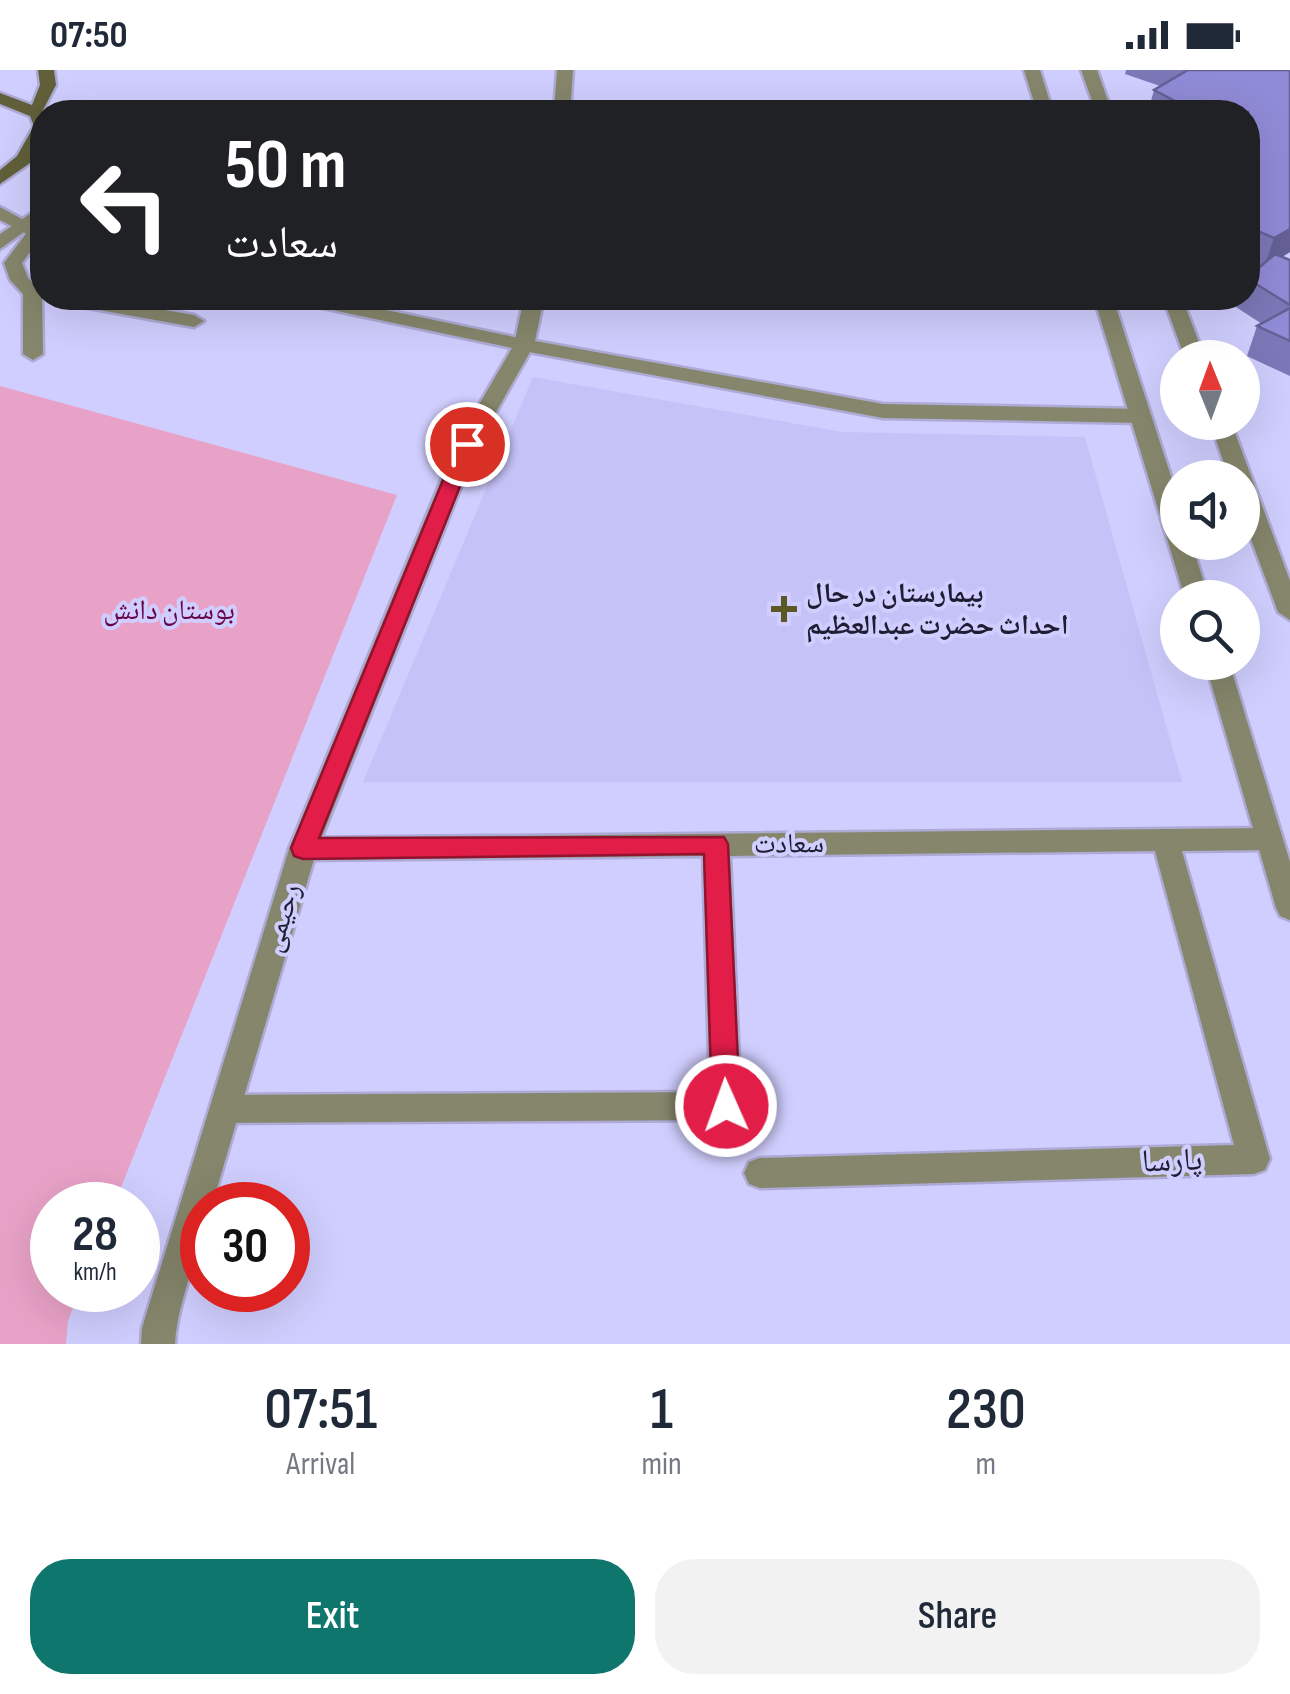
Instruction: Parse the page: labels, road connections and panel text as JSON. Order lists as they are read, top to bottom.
{
  "streets": {
    "street": ["سعادت", "رحیمی", "پارسا"]
  },
  "crossings": [
    ["سعادت", "رحیمی"],
    ["سعادت", "پارسا"]
  ],
  "parks": ["بوستان دانش"],
  "places": {
    "health": ["بیمارستان در حال احداث حضرت عبدالعظیم"]
  },
  "north": "top",
  "page": {
    "status": "07:50",
    "turn": ["50 m", "سعادت"],
    "speed": "28 km/h",
    "limit": "30",
    "eta": [
      "07:51",
      "Arrival",
      "1",
      "min",
      "230",
      "m"
    ],
    "buttons": ["Exit", "Share"]
  }
}
